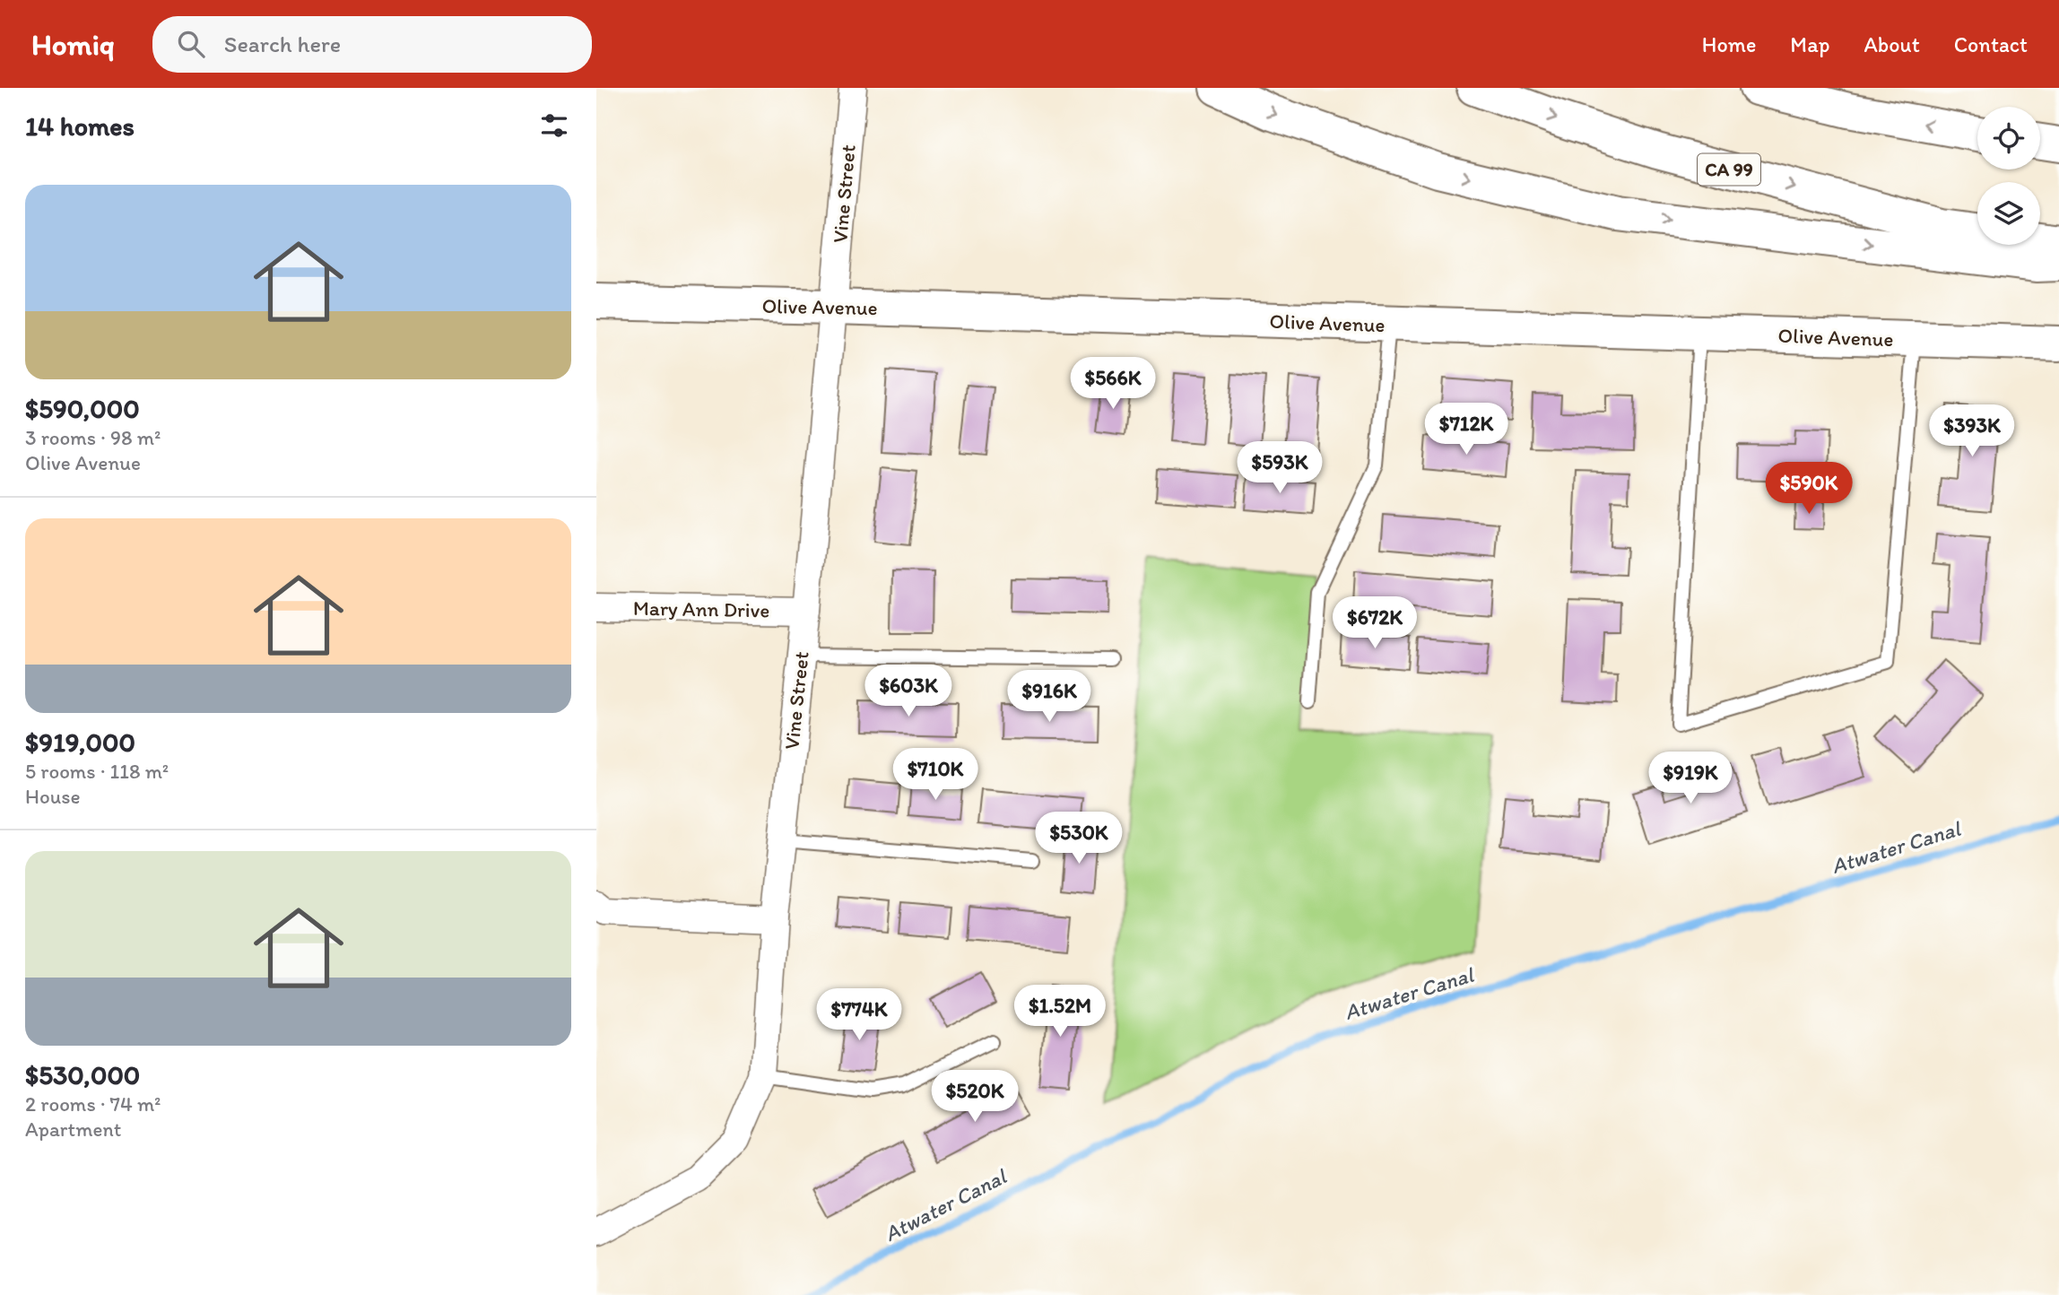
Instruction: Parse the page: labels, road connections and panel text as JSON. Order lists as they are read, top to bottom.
{
  "streets": {
    "main road": ["CA 99", "Olive Avenue"],
    "street": ["Vine Street", "Mary Ann Drive"]
  },
  "crossings": [
    ["Vine Street", "Olive Avenue"],
    ["Vine Street", "Mary Ann Drive"]
  ],
  "water": ["Atwater Canal"],
  "page": {
    "header": "Homiq",
    "search": "Search here",
    "nav": [
      "Home",
      "Map",
      "About",
      "Contact"
    ],
    "heading": "14 homes",
    "list": [
      {
        "name": "$590,000",
        "note": "3 rooms · 98 m² · Olive Avenue"
      },
      {
        "name": "$919,000",
        "note": "5 rooms · 118 m² · House"
      },
      {
        "name": "$530,000",
        "note": "2 rooms · 74 m² · Apartment"
      }
    ],
    "price": [
      "$566K",
      "$712K",
      "$393K",
      "$593K",
      "$590K",
      "$672K",
      "$603K",
      "$916K",
      "$710K",
      "$919K",
      "$530K",
      "$1.52M",
      "$774K",
      "$520K"
    ]
  }
}
